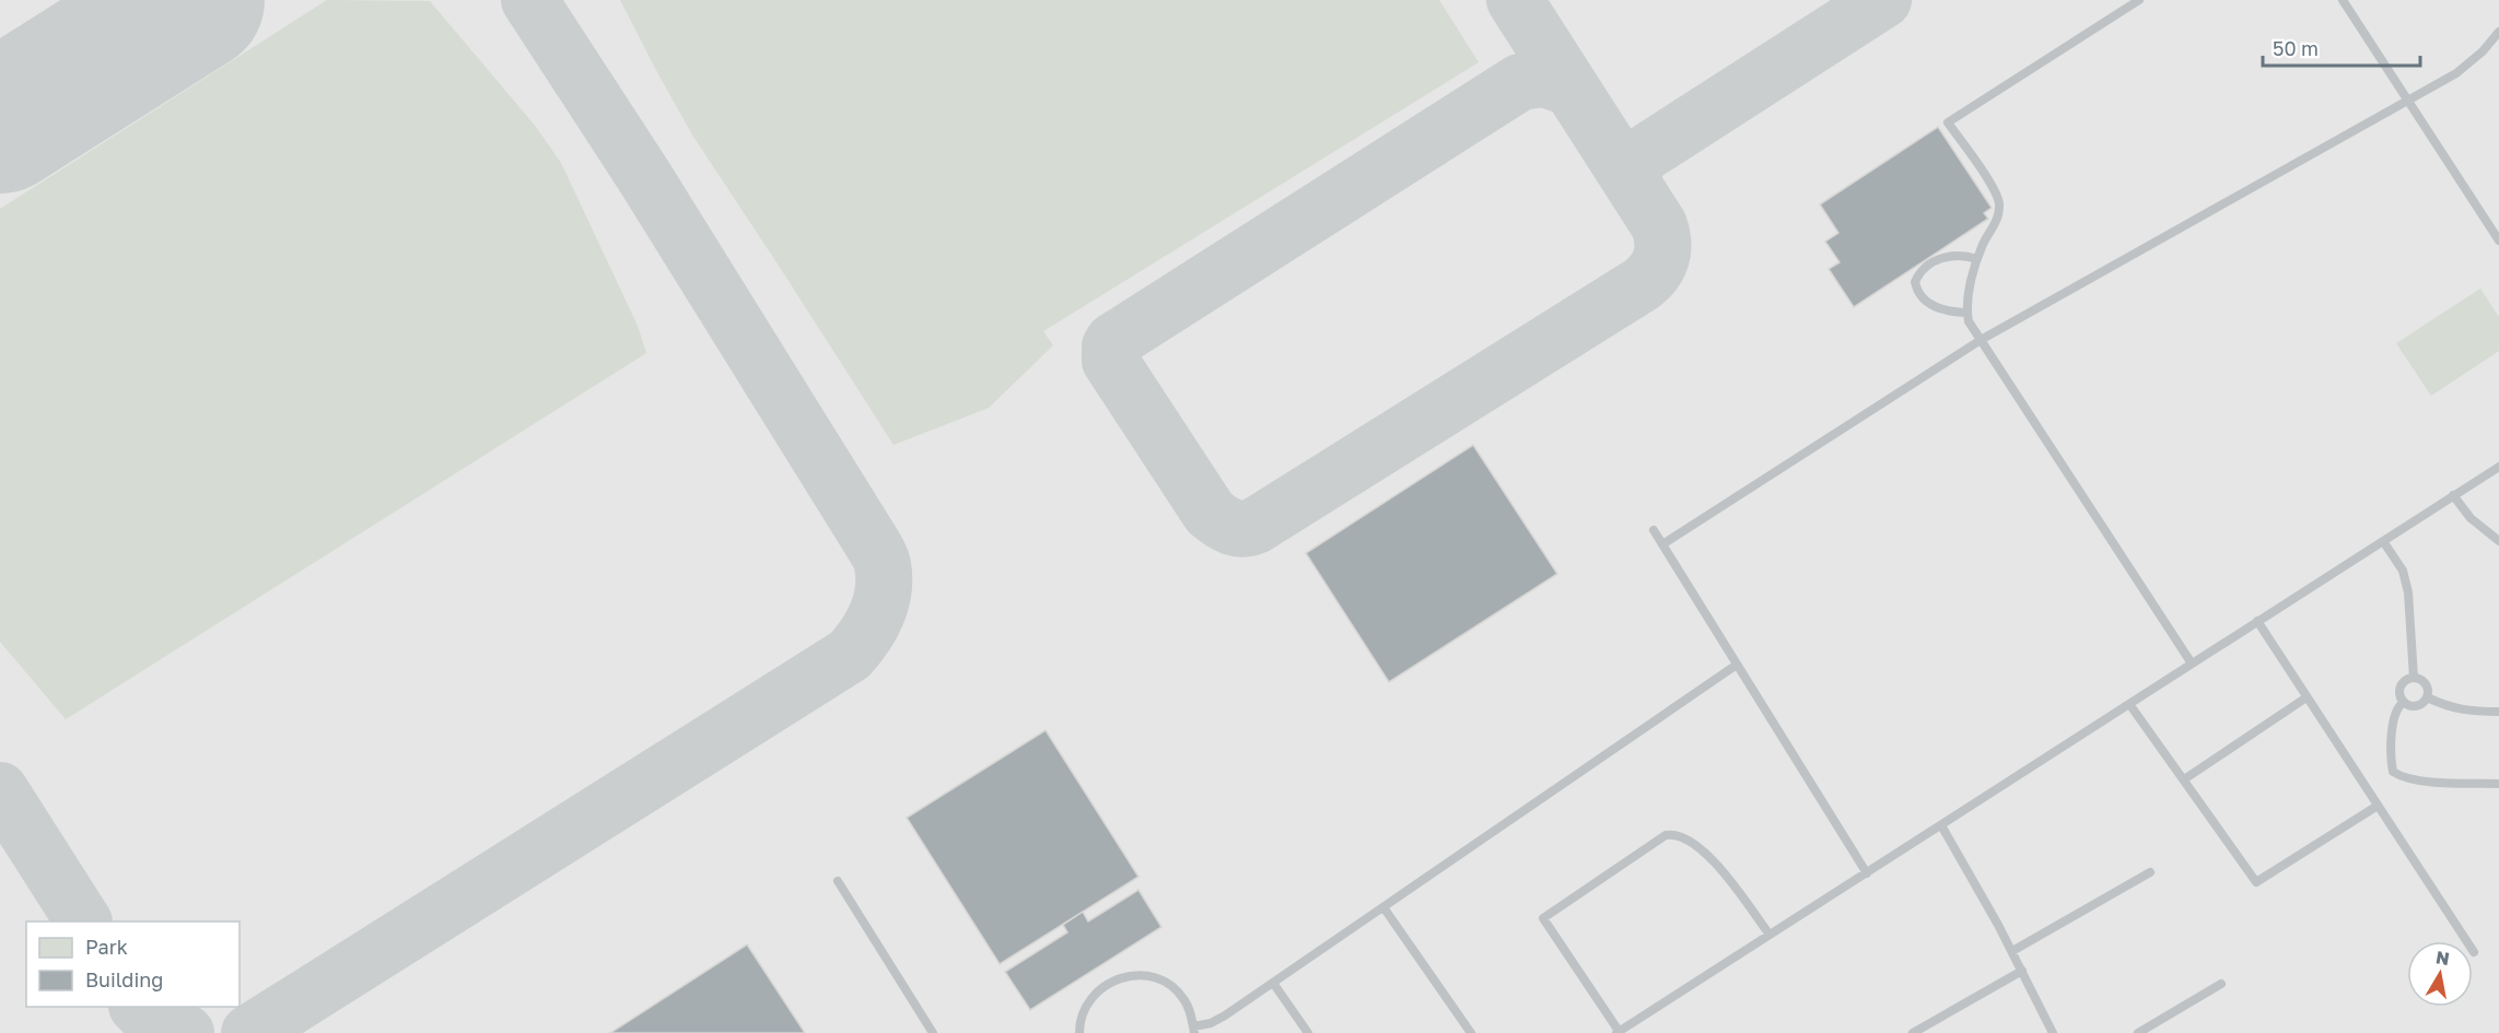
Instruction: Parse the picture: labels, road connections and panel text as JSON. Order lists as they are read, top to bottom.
{
  "legend": ["Park", "Building"],
  "scale_bar": "50 m",
  "north": "top"
}
